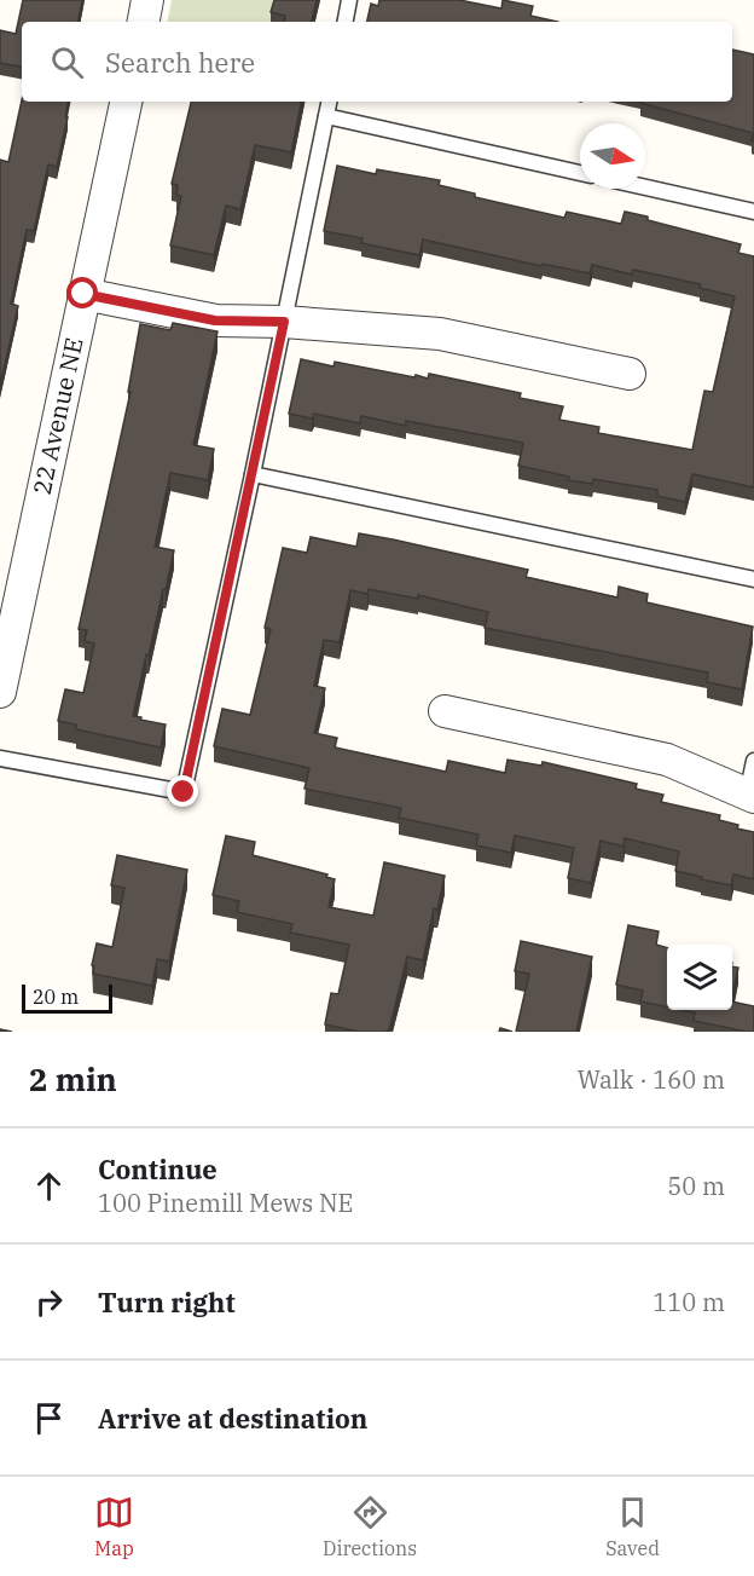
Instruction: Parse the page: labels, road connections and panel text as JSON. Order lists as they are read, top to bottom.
{
  "streets": {
    "street": ["22 Avenue NE"]
  },
  "scale_bar": "20 m",
  "north": "right",
  "page": {
    "search": "Search here",
    "scale": "20 m",
    "heading": ["2 min", "Walk · 160 m"],
    "list": [
      ["Continue", "100 Pinemill Mews NE", "50 m"],
      ["Turn right", "110 m"],
      "Arrive at destination"
    ],
    "nav": ["Map", "Directions", "Saved"]
  }
}
